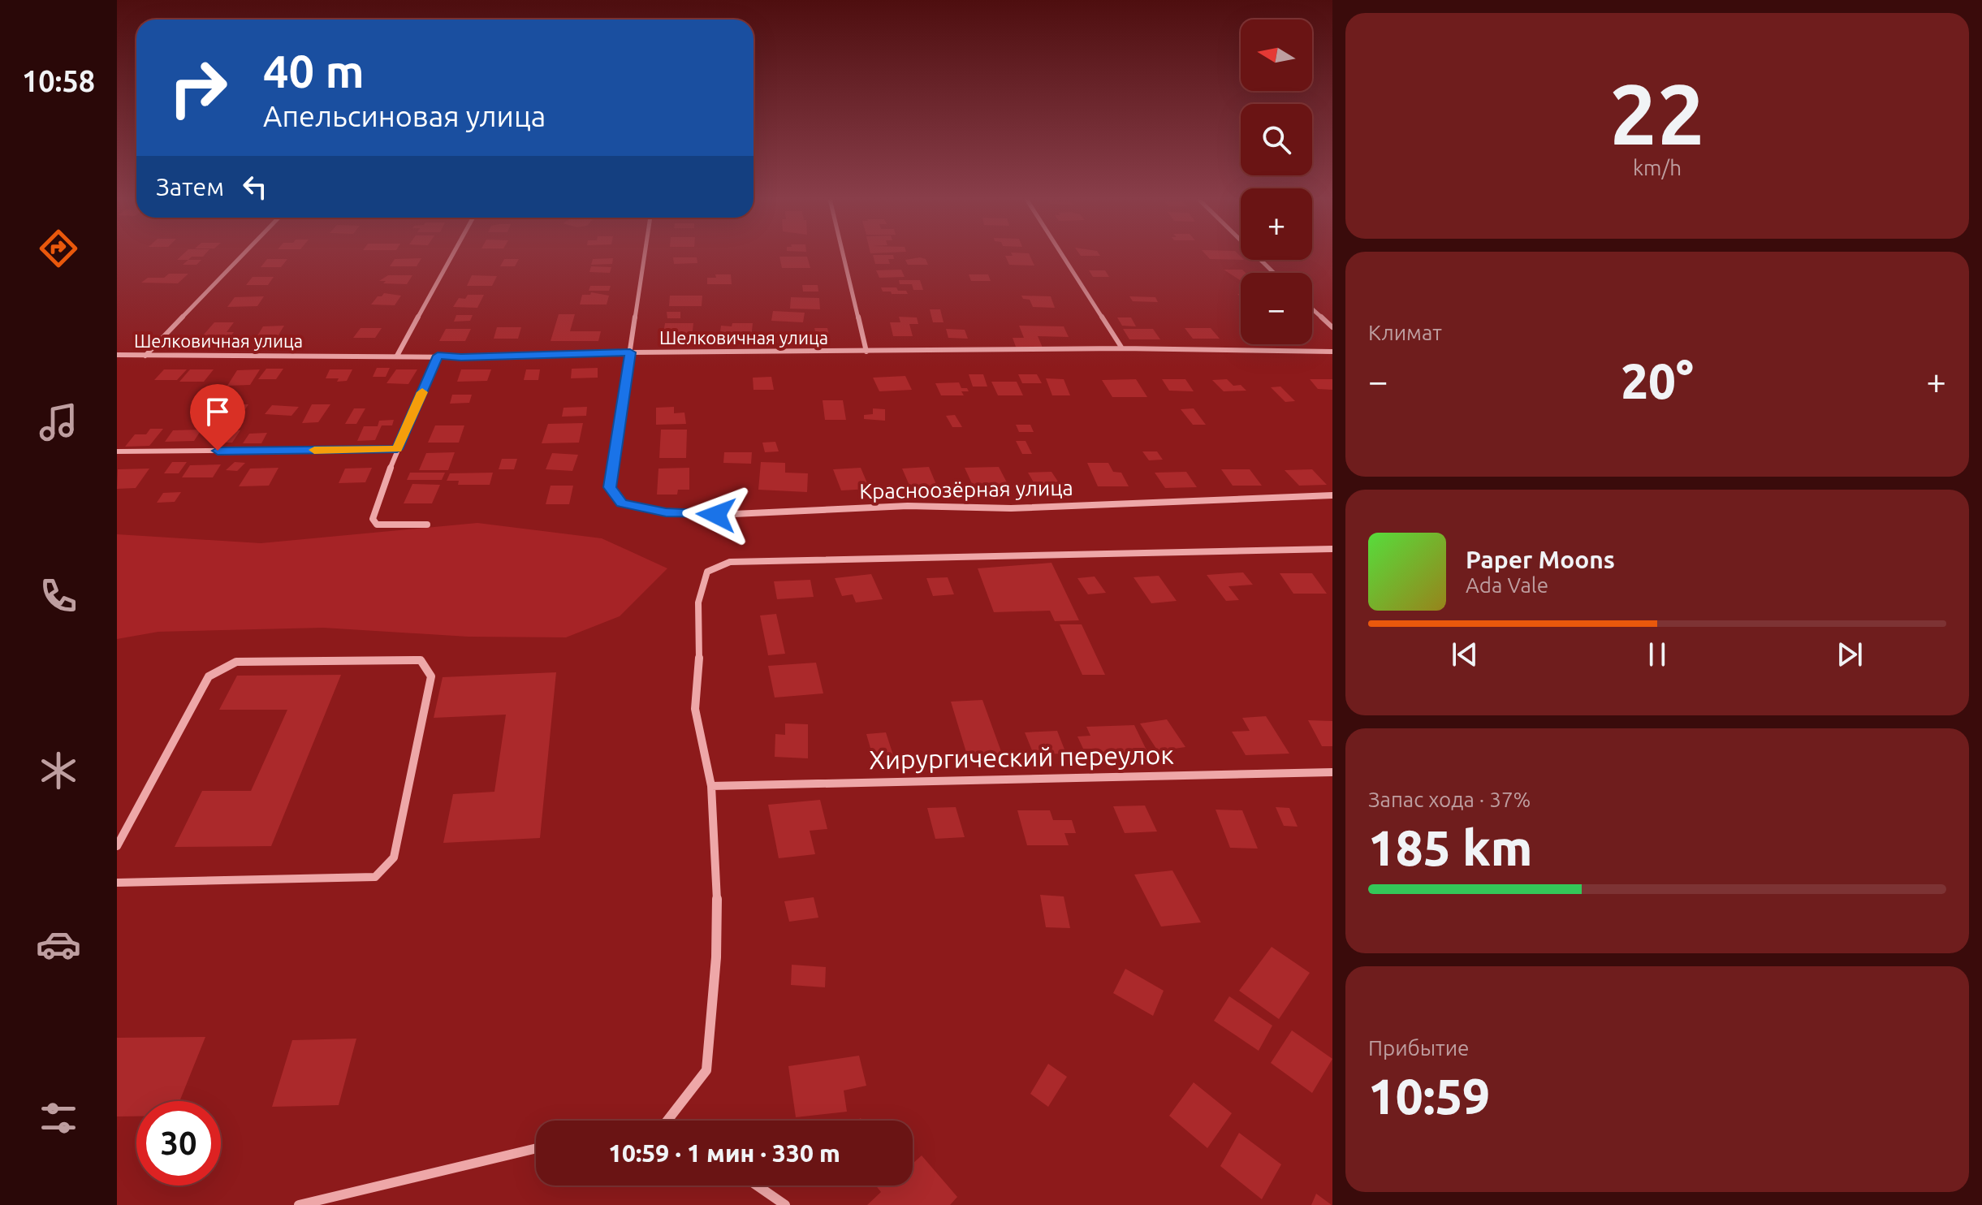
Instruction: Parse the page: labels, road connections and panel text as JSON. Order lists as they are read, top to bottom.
{
  "streets": {
    "street": ["Шелковичная улица", "Красноозёрная улица", "Хирургический переулок"]
  },
  "crossings": [
    ["Шелковичная улица", "Красноозёрная улица"]
  ],
  "north": "left",
  "page": {
    "tabs": "10:58",
    "tile": [
      ["22", "km/h"],
      "Климат",
      ["Запас хода · 37%", "185 km"],
      ["Прибытие", "10:59"]
    ],
    "map_buttons": ["+", "−"],
    "turn": ["40 m", "Апельсиновая улица"],
    "then": "Затем",
    "heat": ["−", "20°", "+"],
    "song": ["Paper Moons", "Ada Vale"],
    "limit": "30",
    "trip": "10:59 · 1 мин · 330 m"
  }
}
